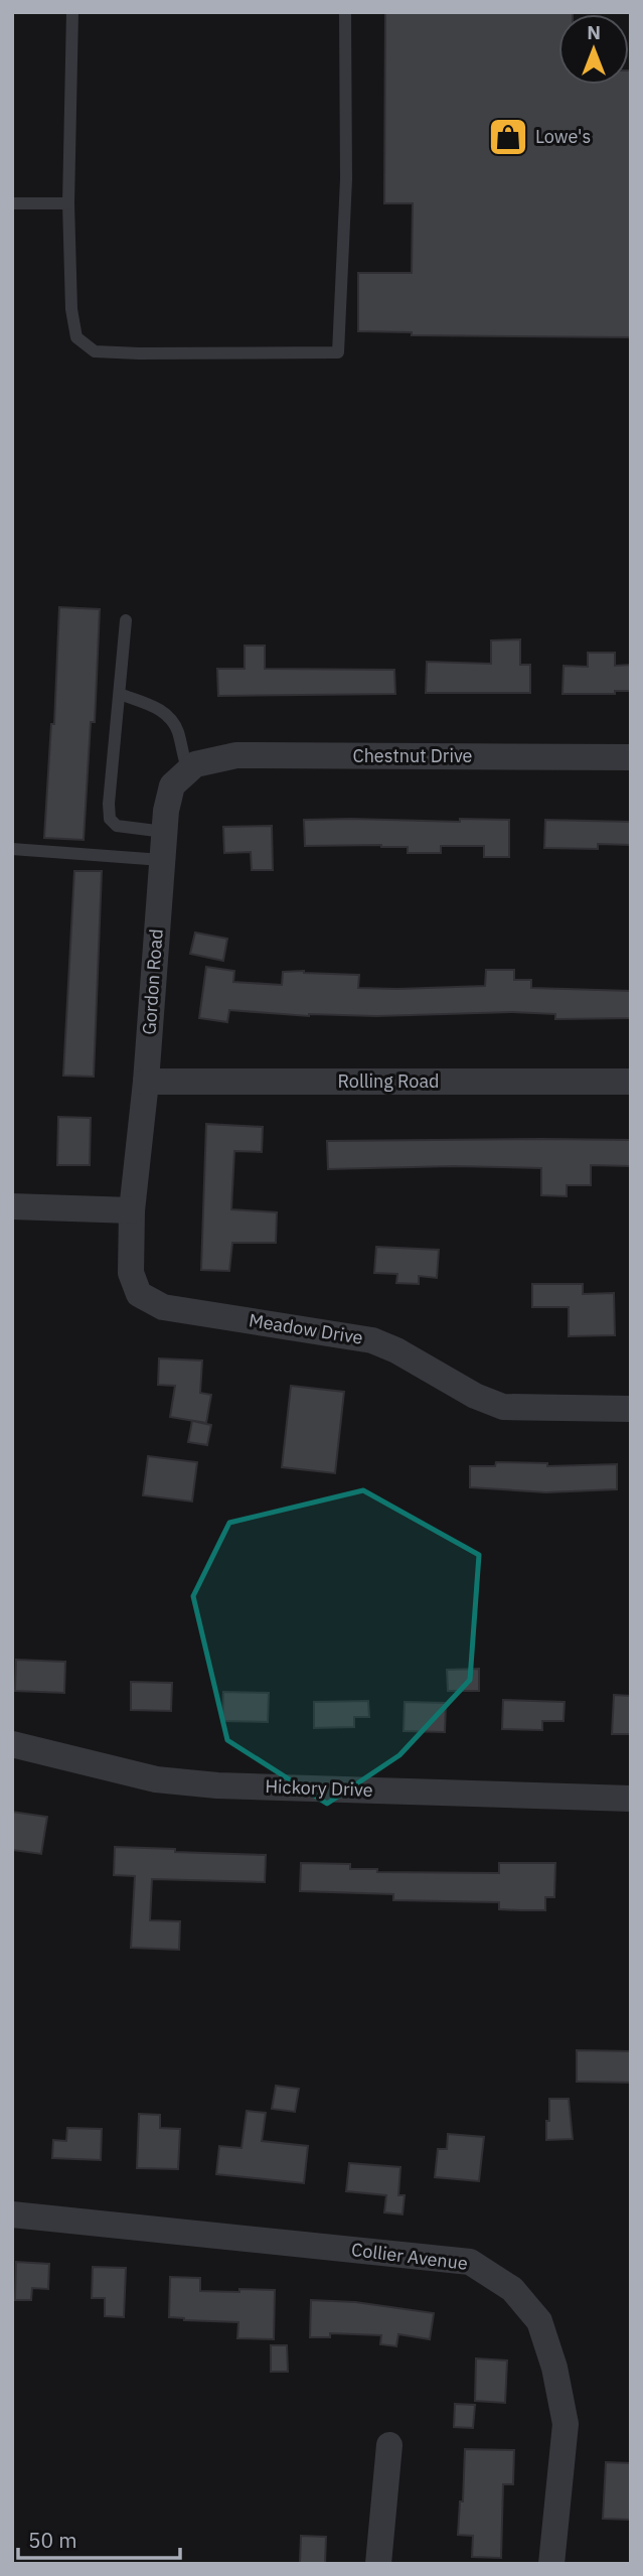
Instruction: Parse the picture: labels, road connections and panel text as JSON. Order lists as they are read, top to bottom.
{
  "streets": {
    "street": [
      "Chestnut Drive",
      "Gordon Road",
      "Rolling Road",
      "Meadow Drive",
      "Hickory Drive",
      "Collier Avenue"
    ]
  },
  "crossings": [
    ["Chestnut Drive", "Gordon Road"],
    ["Gordon Road", "Rolling Road"],
    ["Gordon Road", "Meadow Drive"]
  ],
  "places": {
    "shop": ["Lowe's"]
  },
  "scale_bar": "50 m",
  "north": "top"
}
